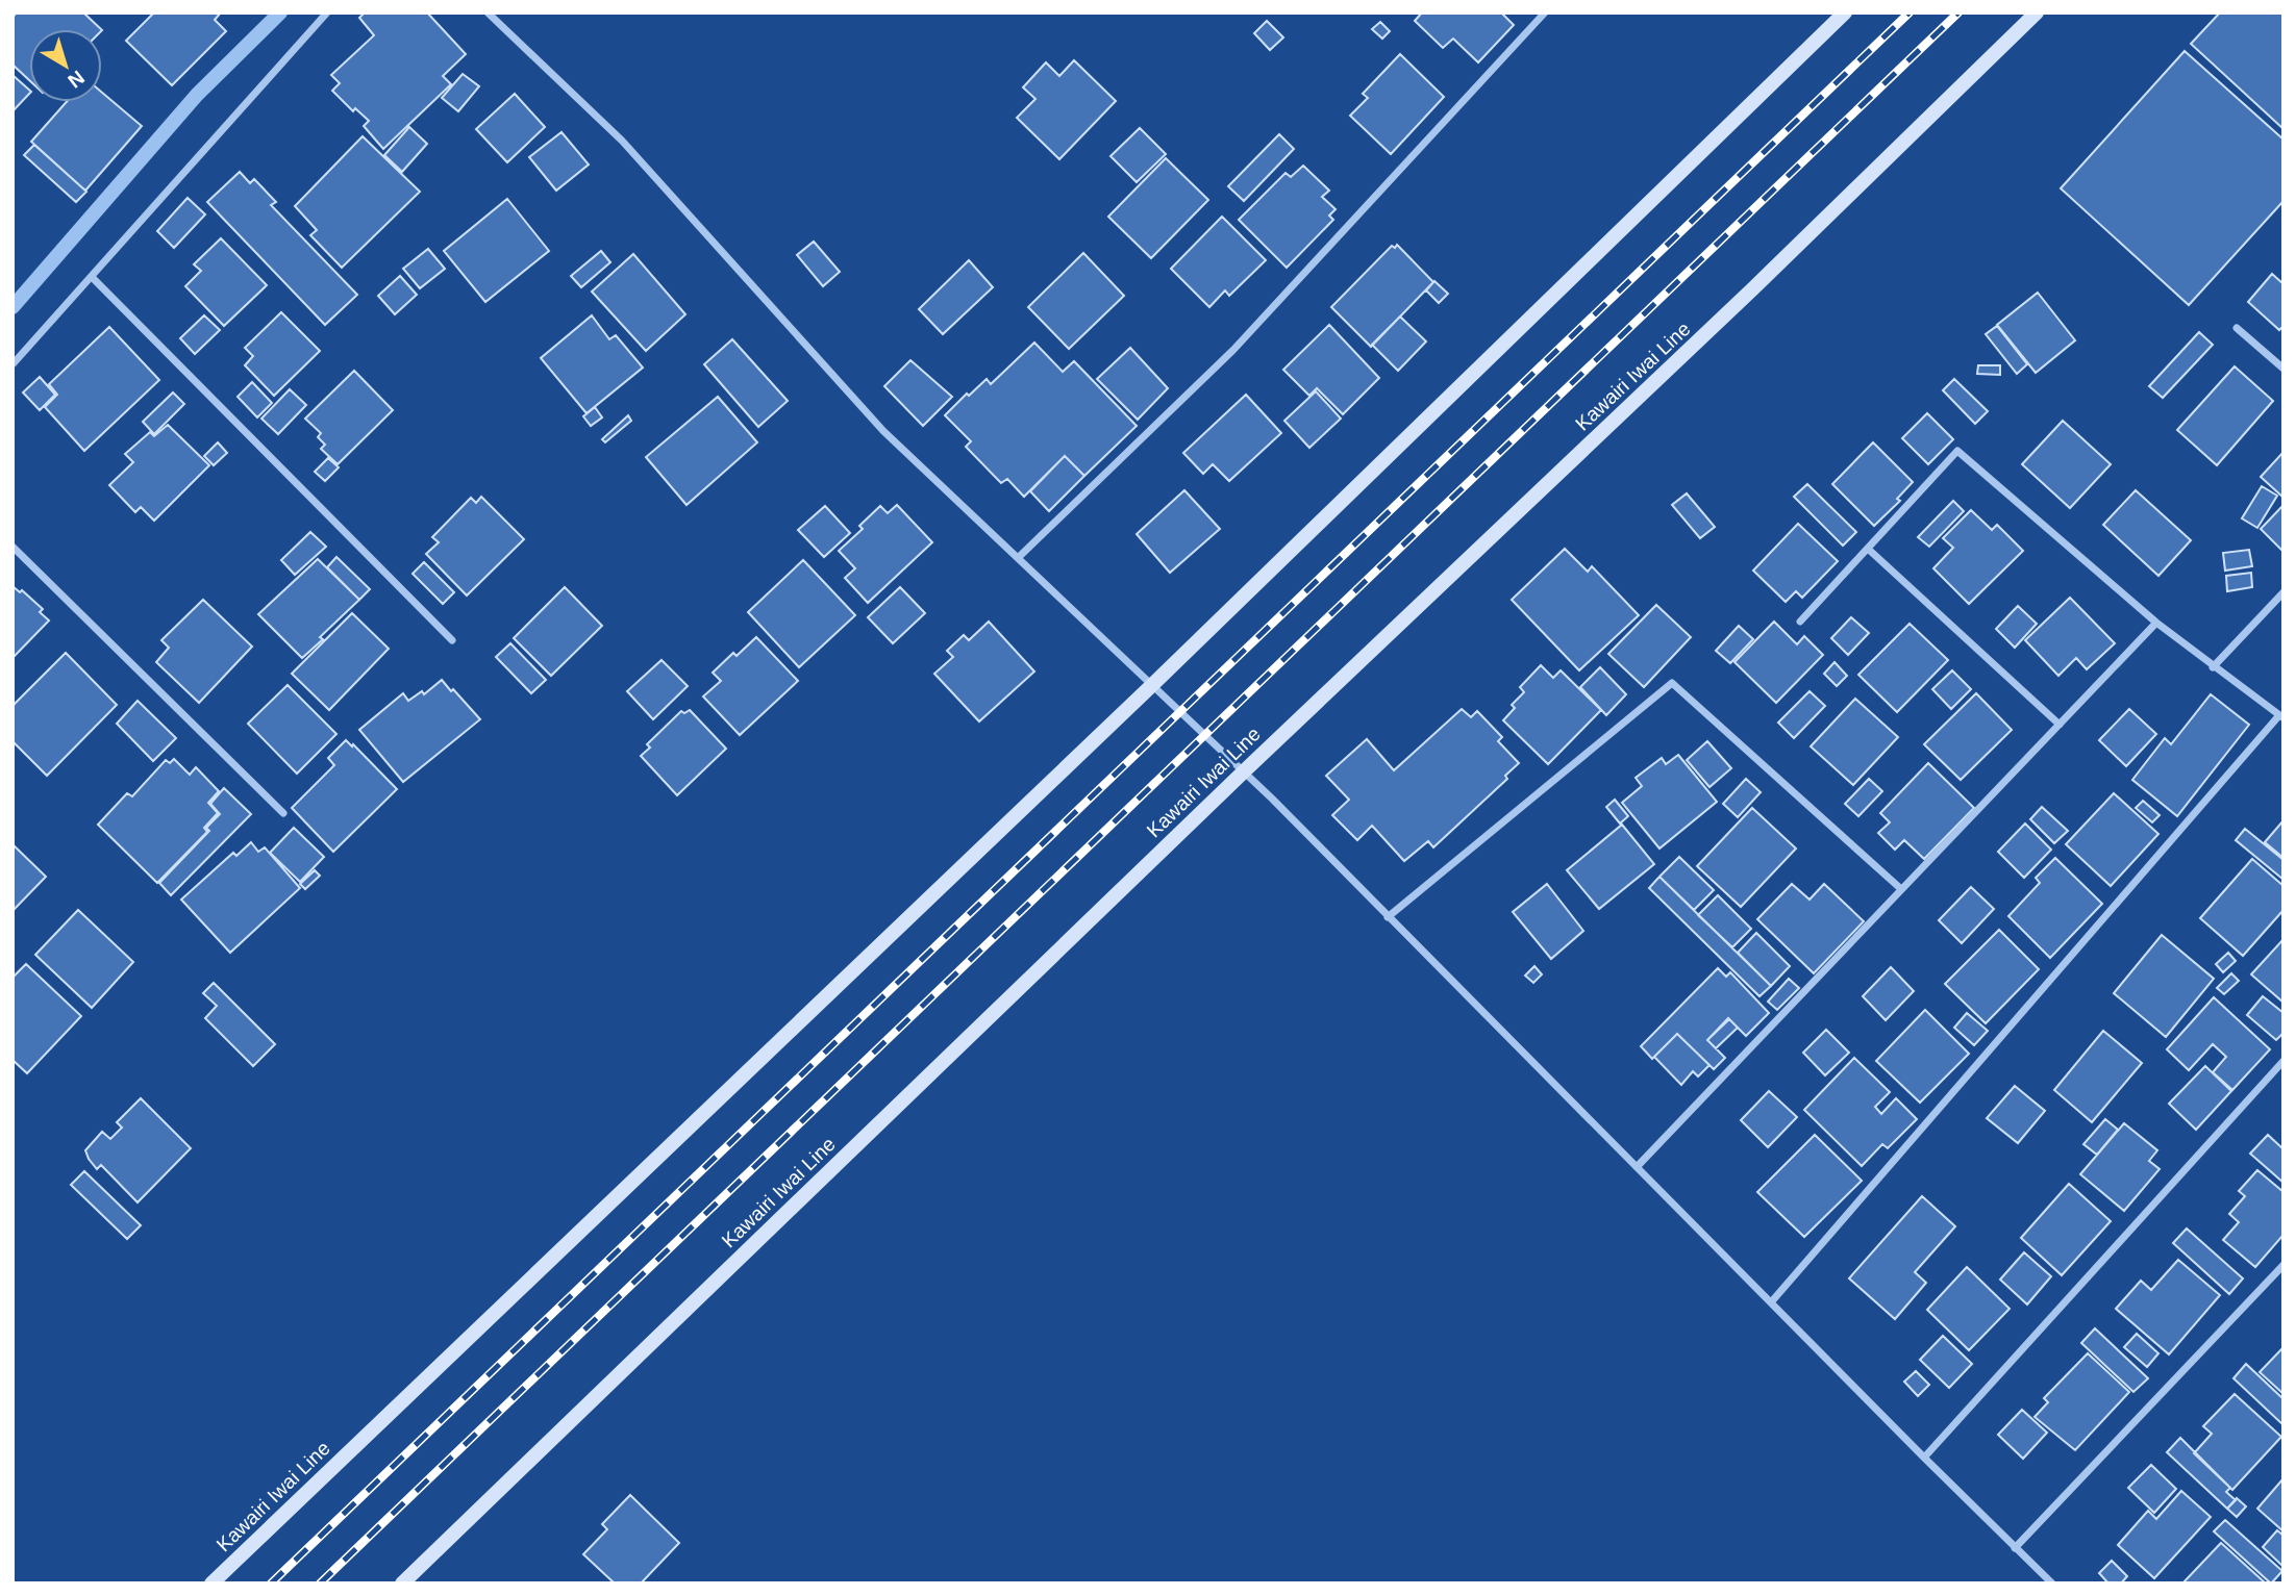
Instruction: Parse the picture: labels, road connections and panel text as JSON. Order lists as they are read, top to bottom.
{
  "streets": {
    "main road": ["Kawairi Iwai Line"]
  },
  "north": "bottom right"
}
